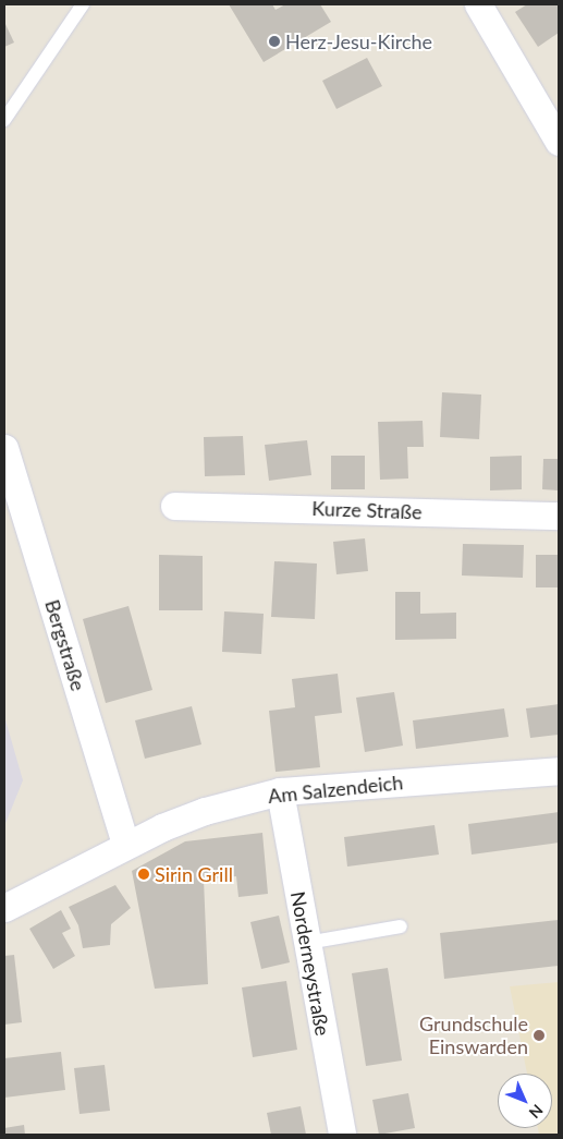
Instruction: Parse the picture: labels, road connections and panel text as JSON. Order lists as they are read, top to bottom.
{
  "streets": {
    "street": [
      "Kurze Straße",
      "Bergstraße",
      "Am Salzendeich",
      "Norderneystraße"
    ]
  },
  "crossings": [
    ["Bergstraße", "Am Salzendeich"],
    ["Am Salzendeich", "Norderneystraße"]
  ],
  "places": ["Herz-Jesu-Kirche", "Sirin Grill", "Grundschule Einswarden"],
  "north": "bottom right"
}
